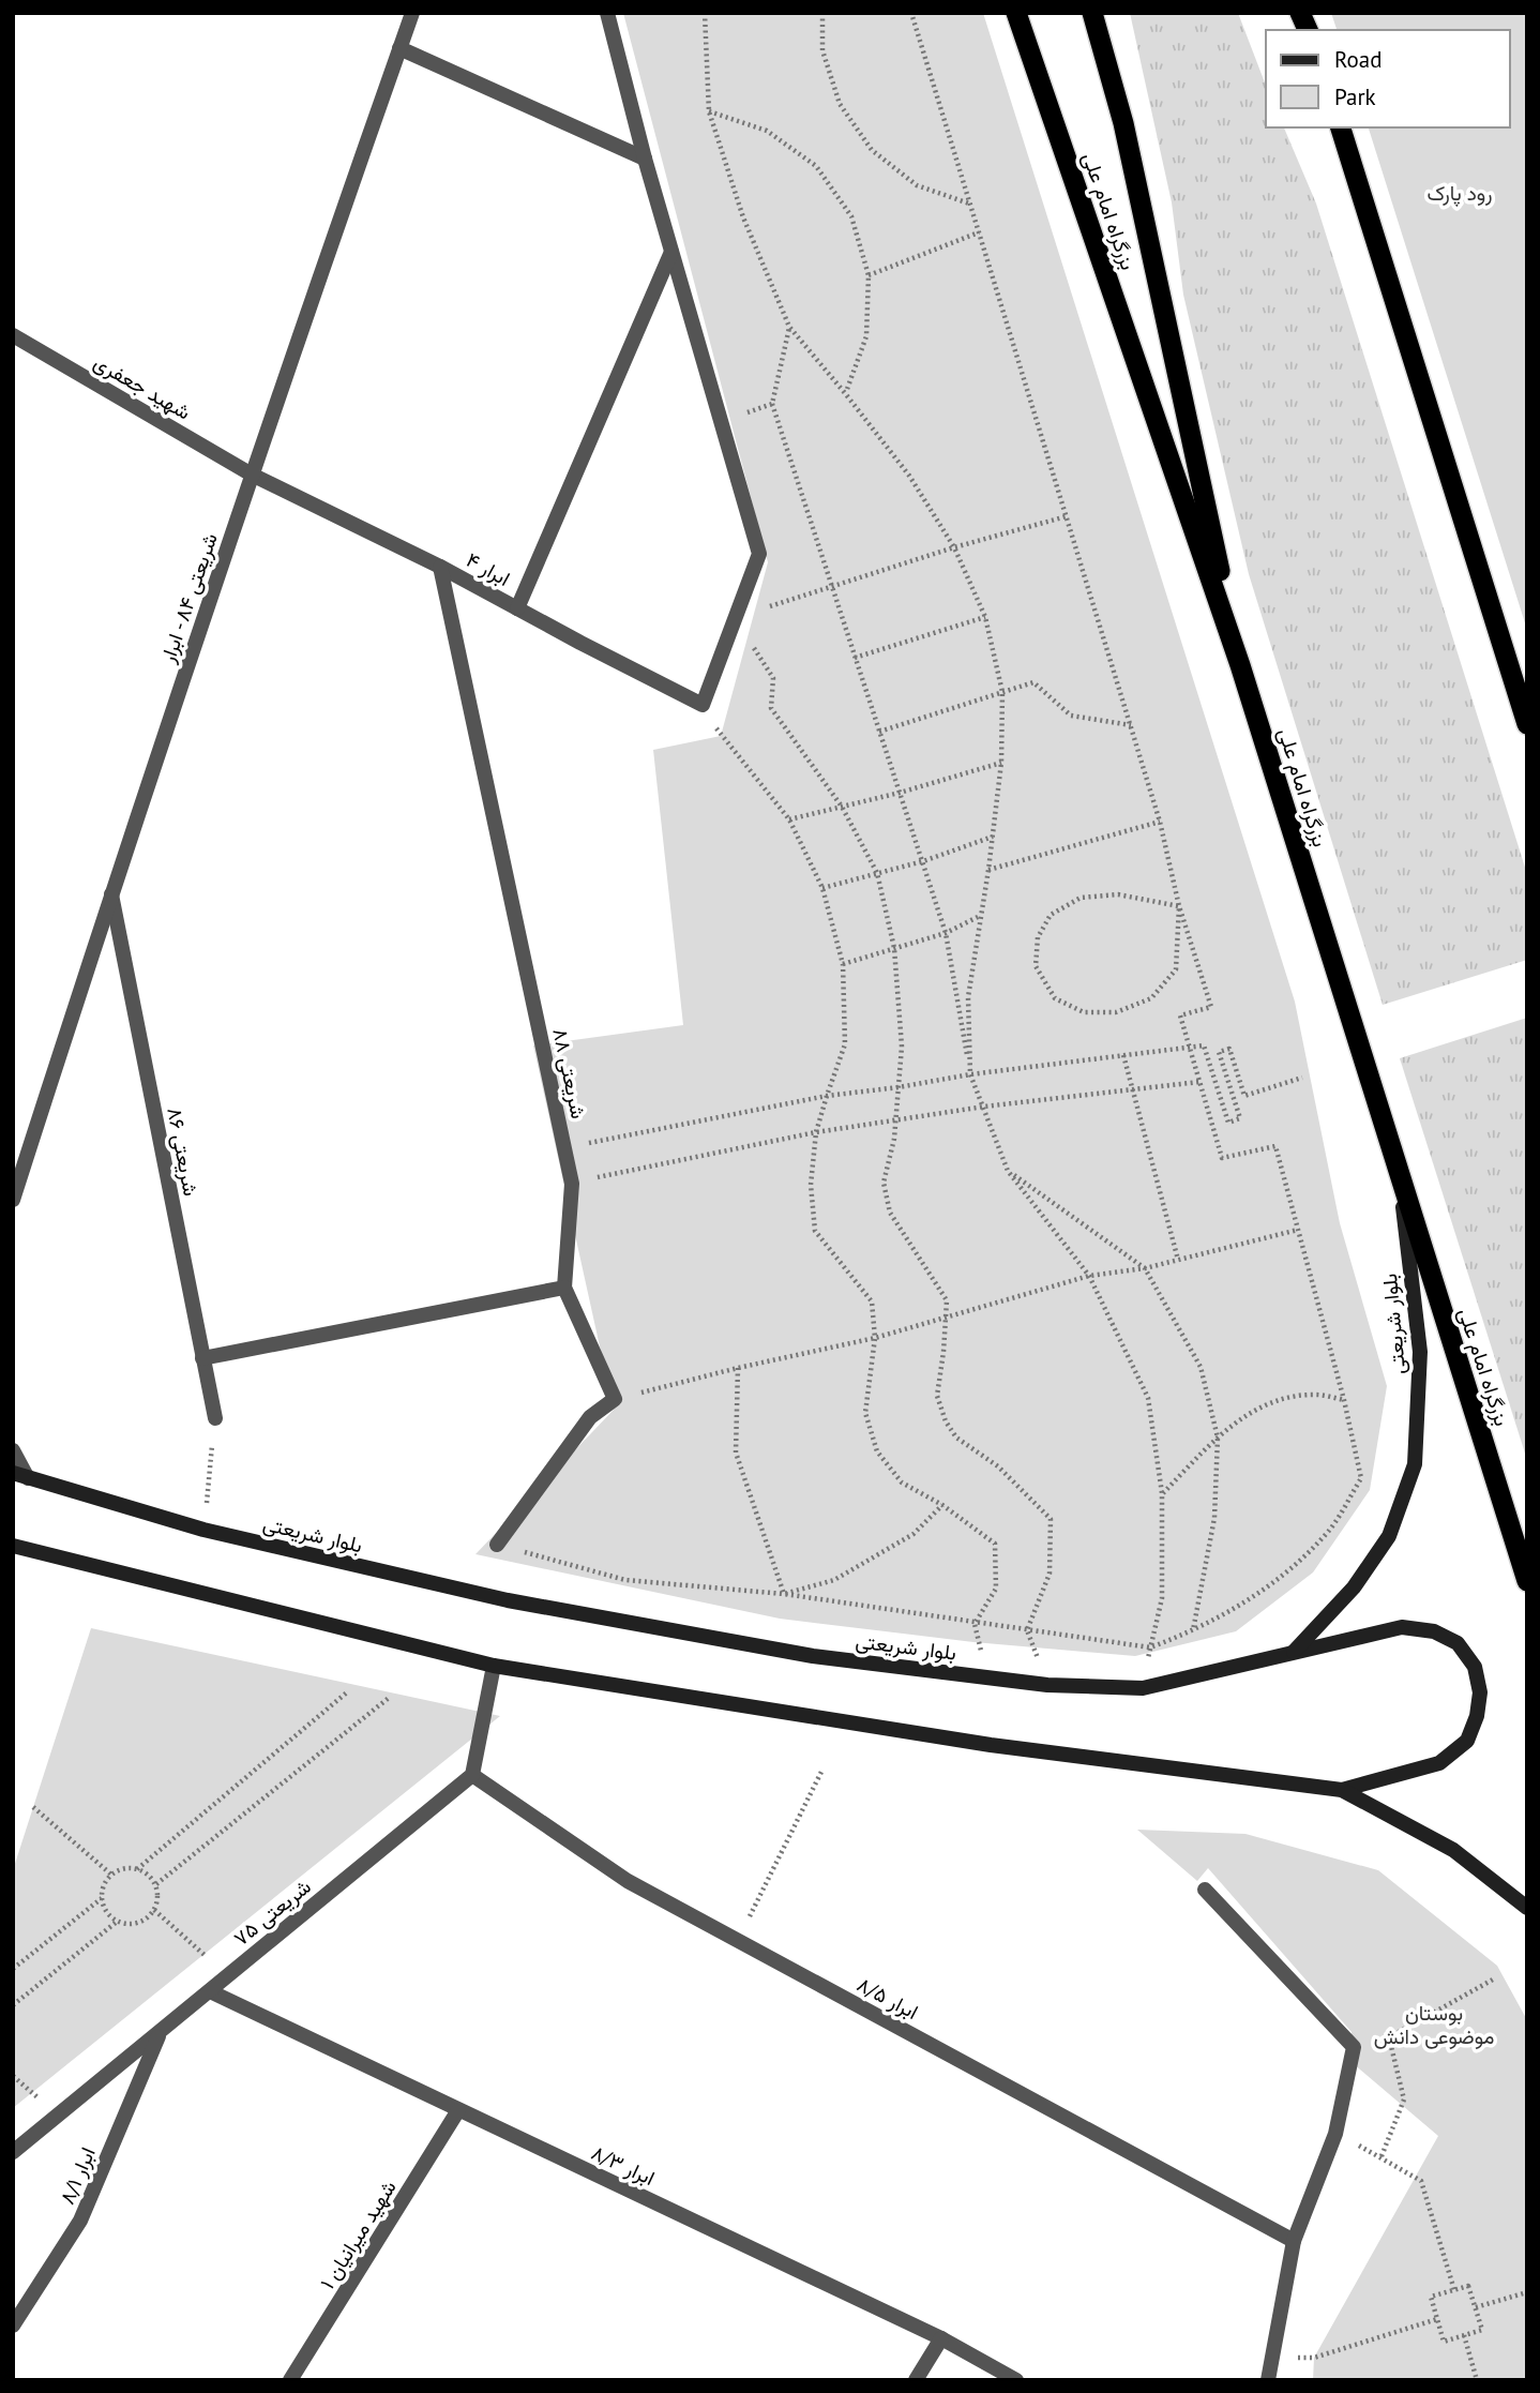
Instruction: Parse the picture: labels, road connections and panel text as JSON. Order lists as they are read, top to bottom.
{
  "streets": {
    "highway": ["بزرگراه امام علی"],
    "main road": ["بلوار شریعتی"],
    "street": [
      "شهید جعفری",
      "ابرار ۴",
      "شریعتی ۸۴ - ابرار",
      "شریعتی ۸۸",
      "شریعتی ۸۶",
      "شریعتی ۷۵",
      "ابرار ۸/۵",
      "ابرار ۸/۳",
      "ابرار ۸/۱",
      "شهید میرانیان ۱"
    ]
  },
  "crossings": [
    ["بزرگراه امام علی", "بلوار شریعتی"],
    ["شهید جعفری", "ابرار ۴"],
    ["شهید جعفری", "شریعتی ۸۴ - ابرار"],
    ["ابرار ۴", "شریعتی ۸۴ - ابرار"],
    ["ابرار ۴", "شریعتی ۸۸"],
    ["شریعتی ۸۴ - ابرار", "شریعتی ۸۶"],
    ["شریعتی ۷۵", "ابرار ۸/۵"],
    ["شریعتی ۷۵", "ابرار ۸/۳"],
    ["شریعتی ۷۵", "ابرار ۸/۱"],
    ["ابرار ۸/۳", "شهید میرانیان ۱"]
  ],
  "parks": ["رود پارک", "بوستان موضوعی دانش"],
  "legend": ["Road", "Park"]
}
